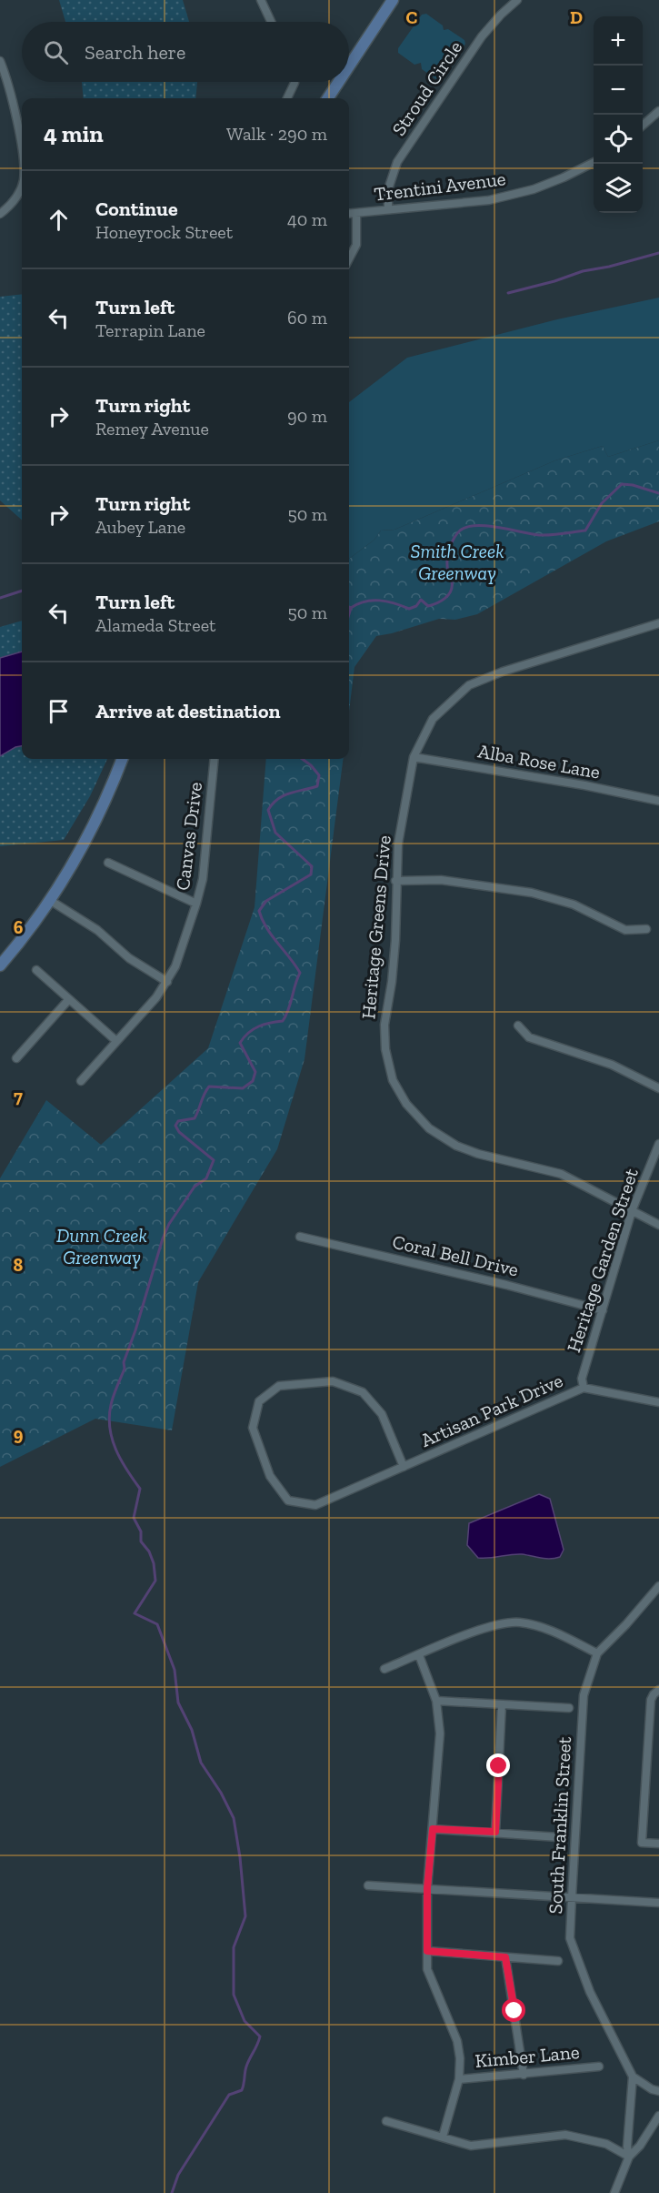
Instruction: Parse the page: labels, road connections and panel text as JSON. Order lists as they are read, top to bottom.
{
  "streets": {
    "street": [
      "Stroud Circle",
      "Trentini Avenue",
      "Alba Rose Lane",
      "Canvas Drive",
      "Heritage Greens Drive",
      "Coral Bell Drive",
      "Heritage Garden Street",
      "Artisan Park Drive",
      "South Franklin Street",
      "Kimber Lane"
    ]
  },
  "crossings": [
    ["Stroud Circle", "Trentini Avenue"],
    ["Alba Rose Lane", "Heritage Greens Drive"],
    ["Heritage Greens Drive", "Heritage Garden Street"],
    ["Coral Bell Drive", "Heritage Garden Street"],
    ["Heritage Garden Street", "Artisan Park Drive"]
  ],
  "parks": ["Smith Creek Greenway", "Dunn Creek Greenway"],
  "page": {
    "map_buttons": ["+", "−"],
    "search": "Search here",
    "heading": ["4 min", "Walk · 290 m"],
    "list": [
      ["Continue", "Honeyrock Street", "40 m"],
      ["Turn left", "Terrapin Lane", "60 m"],
      ["Turn right", "Remey Avenue", "90 m"],
      ["Turn right", "Aubey Lane", "50 m"],
      ["Turn left", "Alameda Street", "50 m"],
      "Arrive at destination"
    ]
  },
  "grid": {
    "columns": ["C", "D"],
    "rows": [
      "6",
      "7",
      "8",
      "9"
    ]
  }
}
